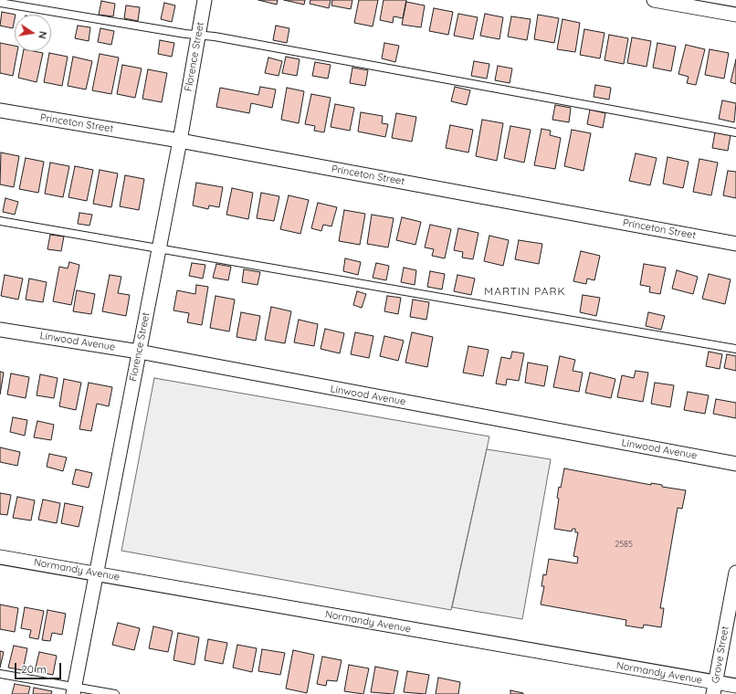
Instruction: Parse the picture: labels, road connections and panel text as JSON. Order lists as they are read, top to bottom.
{
  "streets": {
    "street": [
      "Florence Street",
      "Princeton Street",
      "Linwood Avenue",
      "Normandy Avenue",
      "Grove Street"
    ]
  },
  "crossings": [
    ["Florence Street", "Princeton Street"],
    ["Florence Street", "Linwood Avenue"],
    ["Florence Street", "Normandy Avenue"],
    ["Normandy Avenue", "Grove Street"]
  ],
  "districts": ["MARTIN PARK"],
  "house_numbers": ["2585"],
  "scale_bar": "20 m",
  "north": "right"
}
